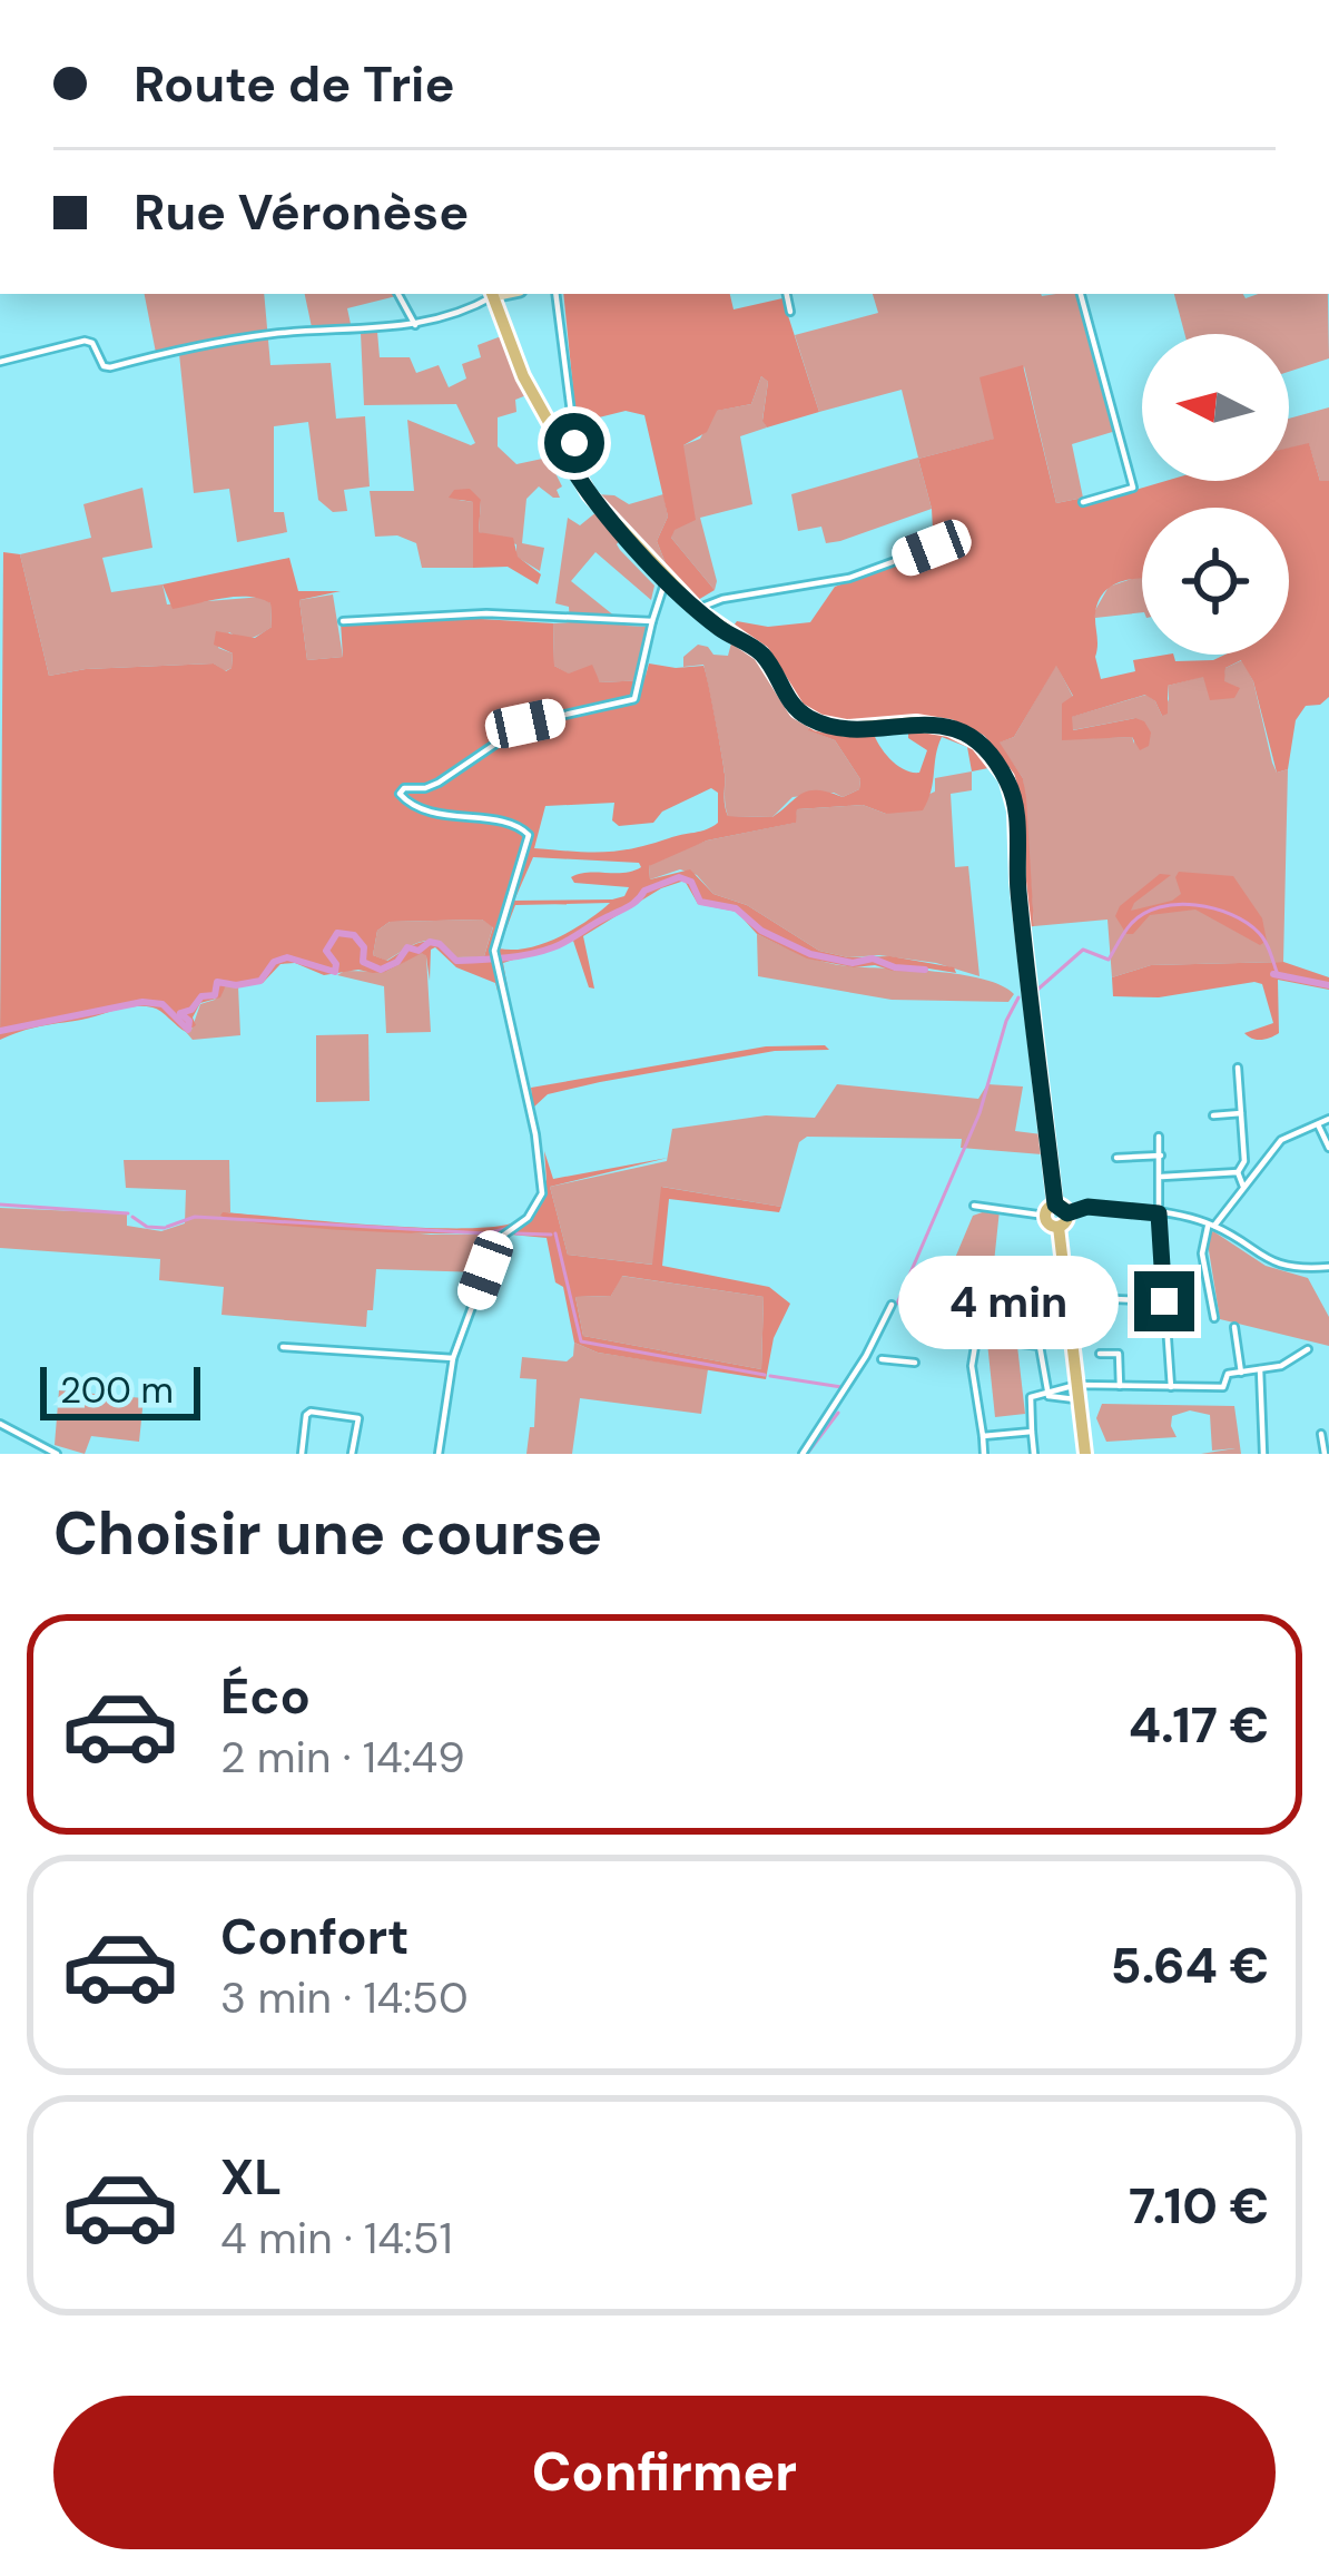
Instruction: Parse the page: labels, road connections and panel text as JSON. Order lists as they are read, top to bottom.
{
  "scale_bar": "200 m",
  "north": "left",
  "page": {
    "banner": ["Route de Trie", "Rue Véronèse"],
    "bubble": "4 min",
    "scale": "200 m",
    "heading": "Choisir une course",
    "list": [
      {
        "name": "Éco",
        "note": "2 min · 14:49",
        "value": "4.17 €"
      },
      {
        "name": "Confort",
        "note": "3 min · 14:50",
        "value": "5.64 €"
      },
      {
        "name": "XL",
        "note": "4 min · 14:51",
        "value": "7.10 €"
      }
    ],
    "buttons": "Confirmer"
  }
}
